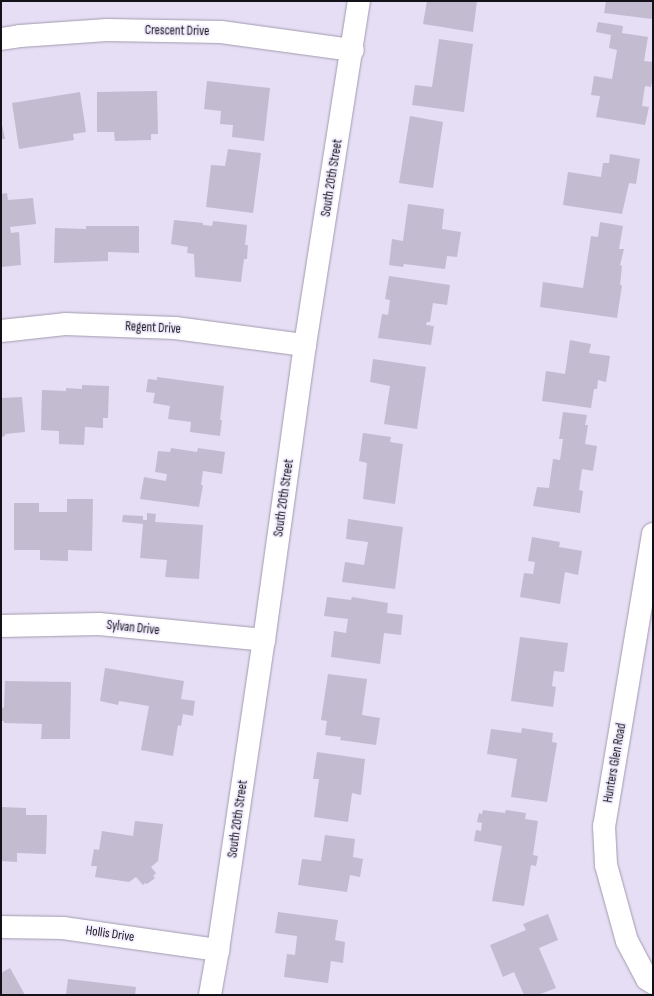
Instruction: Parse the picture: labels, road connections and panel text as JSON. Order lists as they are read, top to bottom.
{
  "streets": {
    "street": [
      "Crescent Drive",
      "South 20th Street",
      "Regent Drive",
      "Sylvan Drive",
      "Hunters Glen Road",
      "Hollis Drive"
    ]
  },
  "crossings": [
    ["Crescent Drive", "South 20th Street"],
    ["South 20th Street", "Regent Drive"],
    ["South 20th Street", "Sylvan Drive"],
    ["South 20th Street", "Hollis Drive"]
  ]
}
